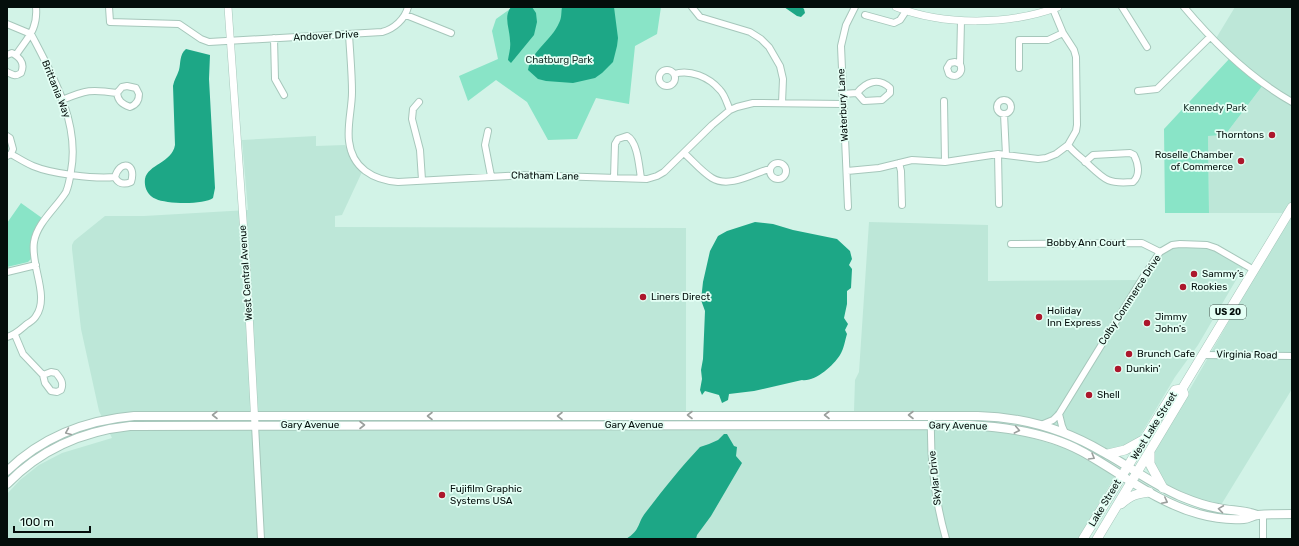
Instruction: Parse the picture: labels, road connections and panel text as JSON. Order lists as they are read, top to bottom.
{
  "streets": {
    "main road": [
      "US 20",
      "Gary Avenue",
      "West Lake Street",
      "Lake Street"
    ],
    "street": [
      "Andover Drive",
      "Brittania Way",
      "Waterbury Lane",
      "Chatham Lane",
      "Bobby Ann Court",
      "West Central Avenue",
      "Colby Commerce Drive",
      "Virginia Road",
      "Skylar Drive"
    ]
  },
  "crossings": [
    ["Andover Drive", "Chatham Lane"],
    ["Andover Drive", "West Central Avenue"],
    ["Waterbury Lane", "Chatham Lane"],
    ["Bobby Ann Court", "Colby Commerce Drive"],
    ["West Central Avenue", "Gary Avenue"],
    ["Colby Commerce Drive", "Gary Avenue"],
    ["Colby Commerce Drive", "West Lake Street"],
    ["Virginia Road", "West Lake Street"],
    ["Gary Avenue", "West Lake Street"],
    ["Gary Avenue", "Skylar Drive"],
    ["Gary Avenue", "Lake Street"],
    ["West Lake Street", "Lake Street"]
  ],
  "parks": ["Chatburg Park", "Kennedy Park"],
  "places": [
    "Thorntons",
    "Roselle Chamber of Commerce",
    "Sammy’s",
    "Rookies",
    "Liners Direct",
    "Holiday Inn Express",
    "Jimmy John's",
    "Brunch Cafe",
    "Dunkin'",
    "Shell",
    "Fujifilm Graphic Systems USA"
  ],
  "scale_bar": "100 m"
}
